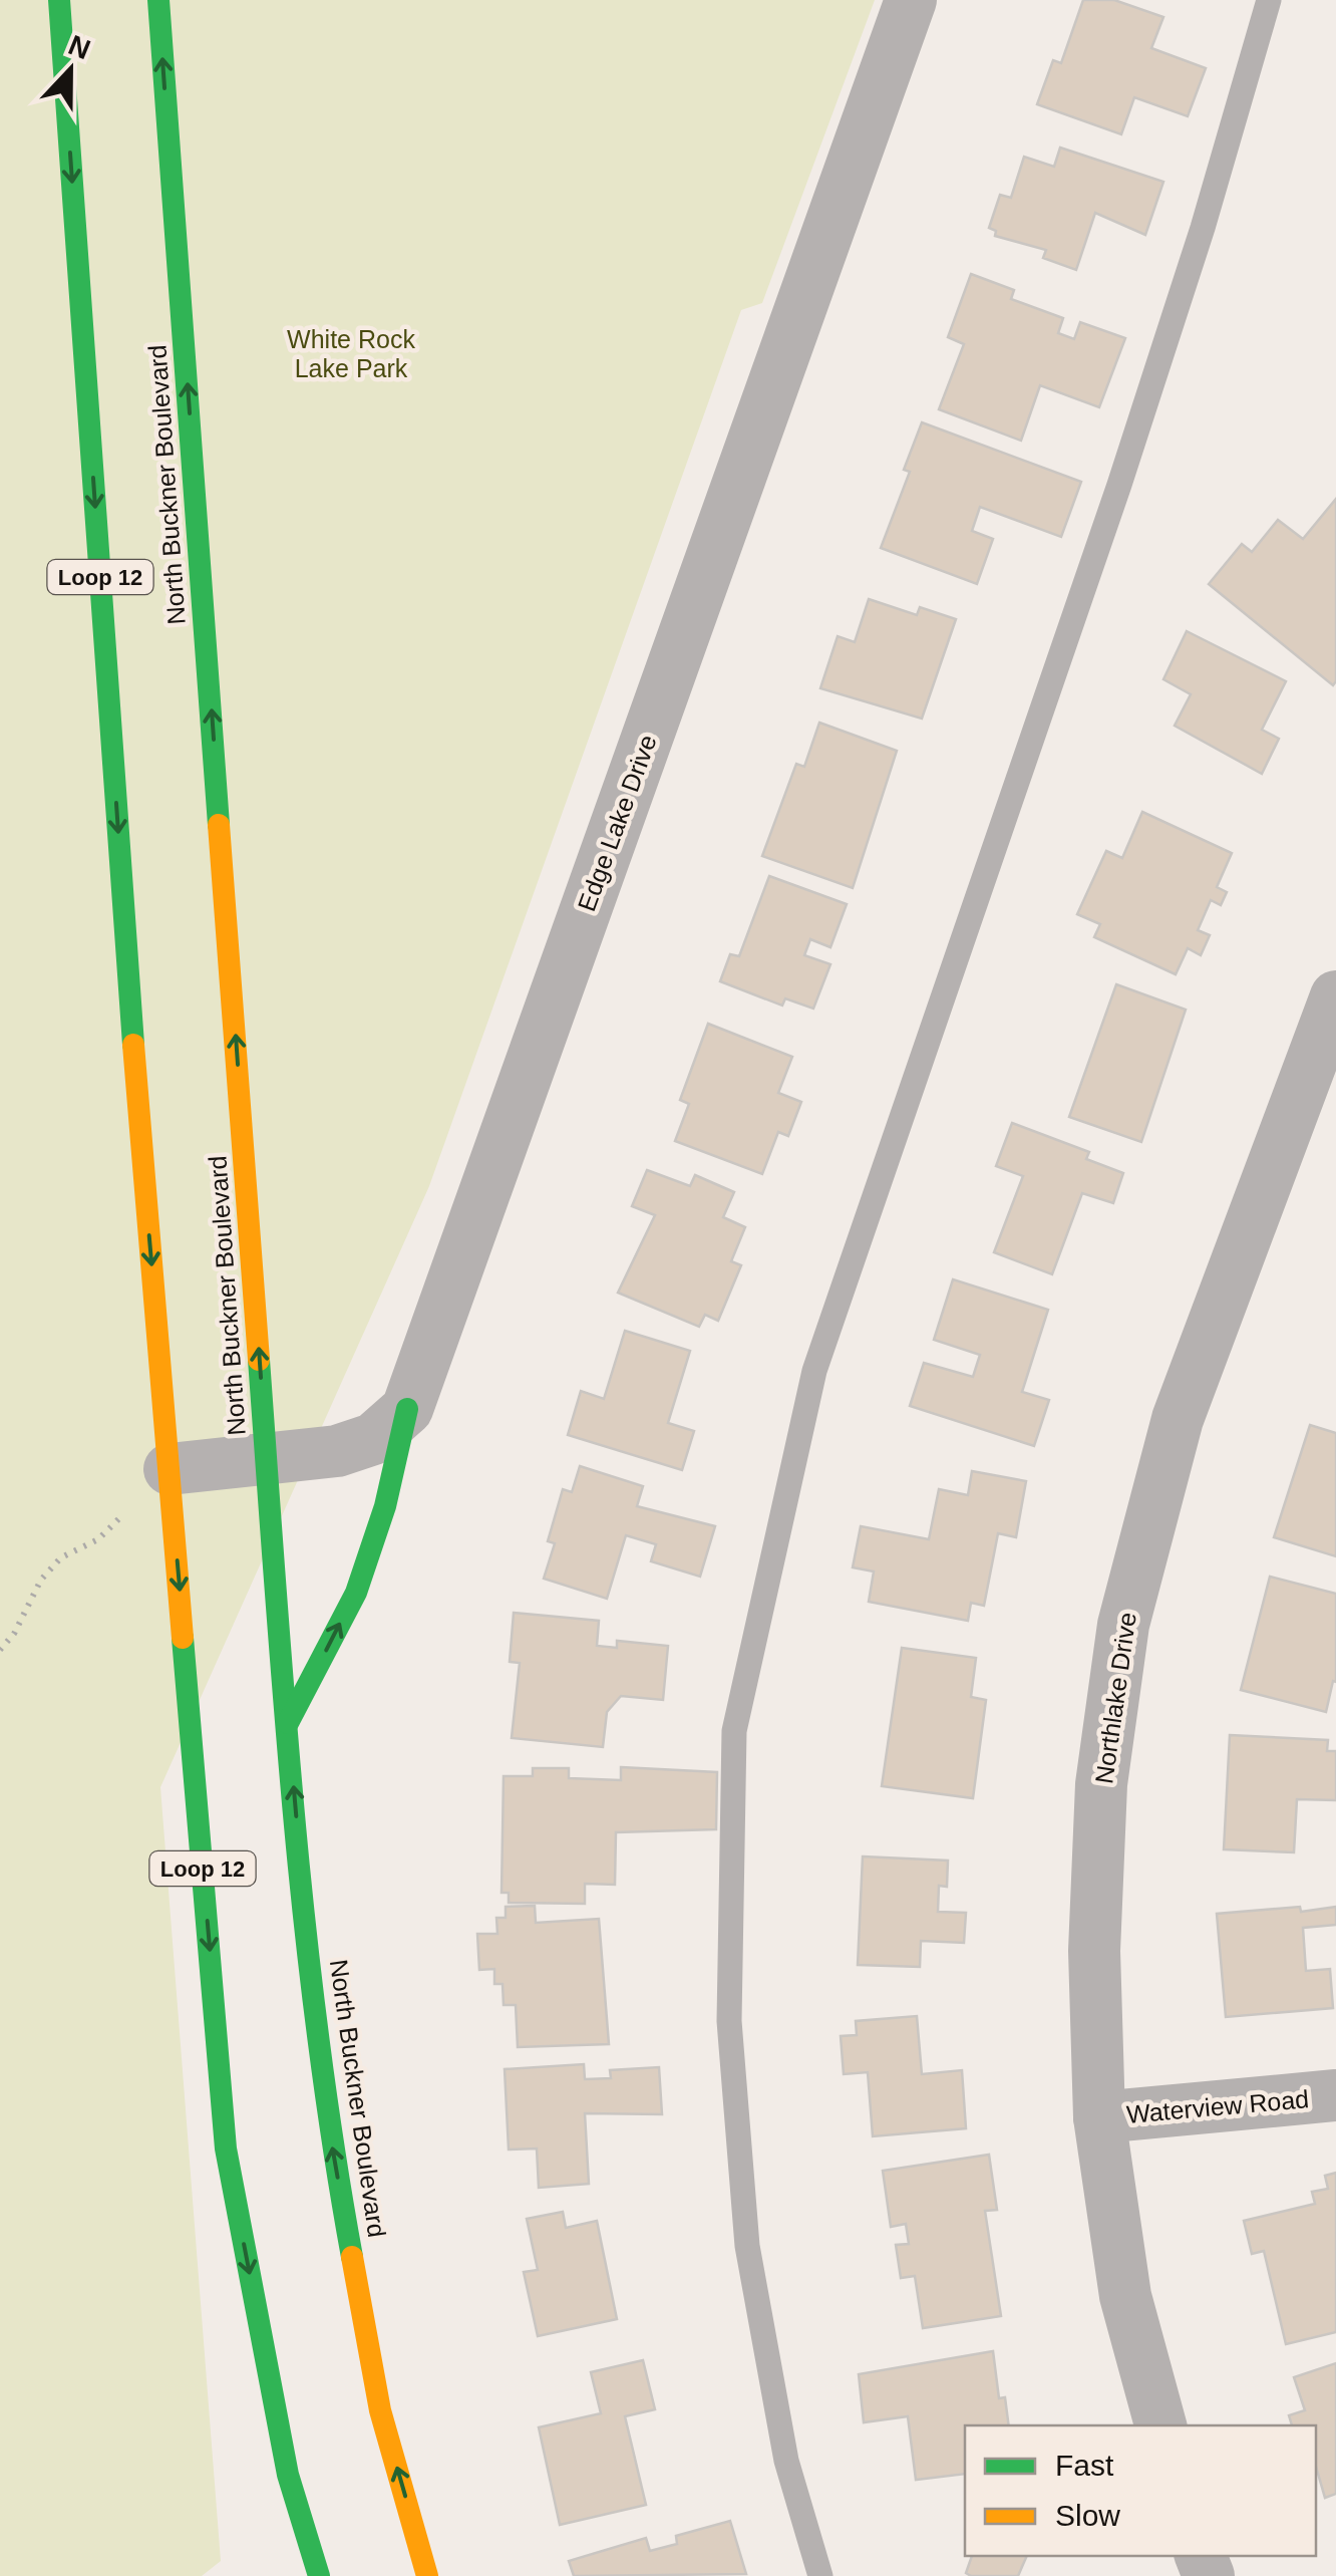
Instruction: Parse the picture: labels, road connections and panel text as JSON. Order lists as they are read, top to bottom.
{
  "streets": {
    "main road": ["North Buckner Boulevard", "Loop 12"],
    "street": ["Edge Lake Drive", "Northlake Drive", "Waterview Road"]
  },
  "crossings": [
    ["Northlake Drive", "Waterview Road"]
  ],
  "parks": ["White Rock Lake Park"],
  "legend": ["Fast", "Slow"],
  "north": "top"
}
